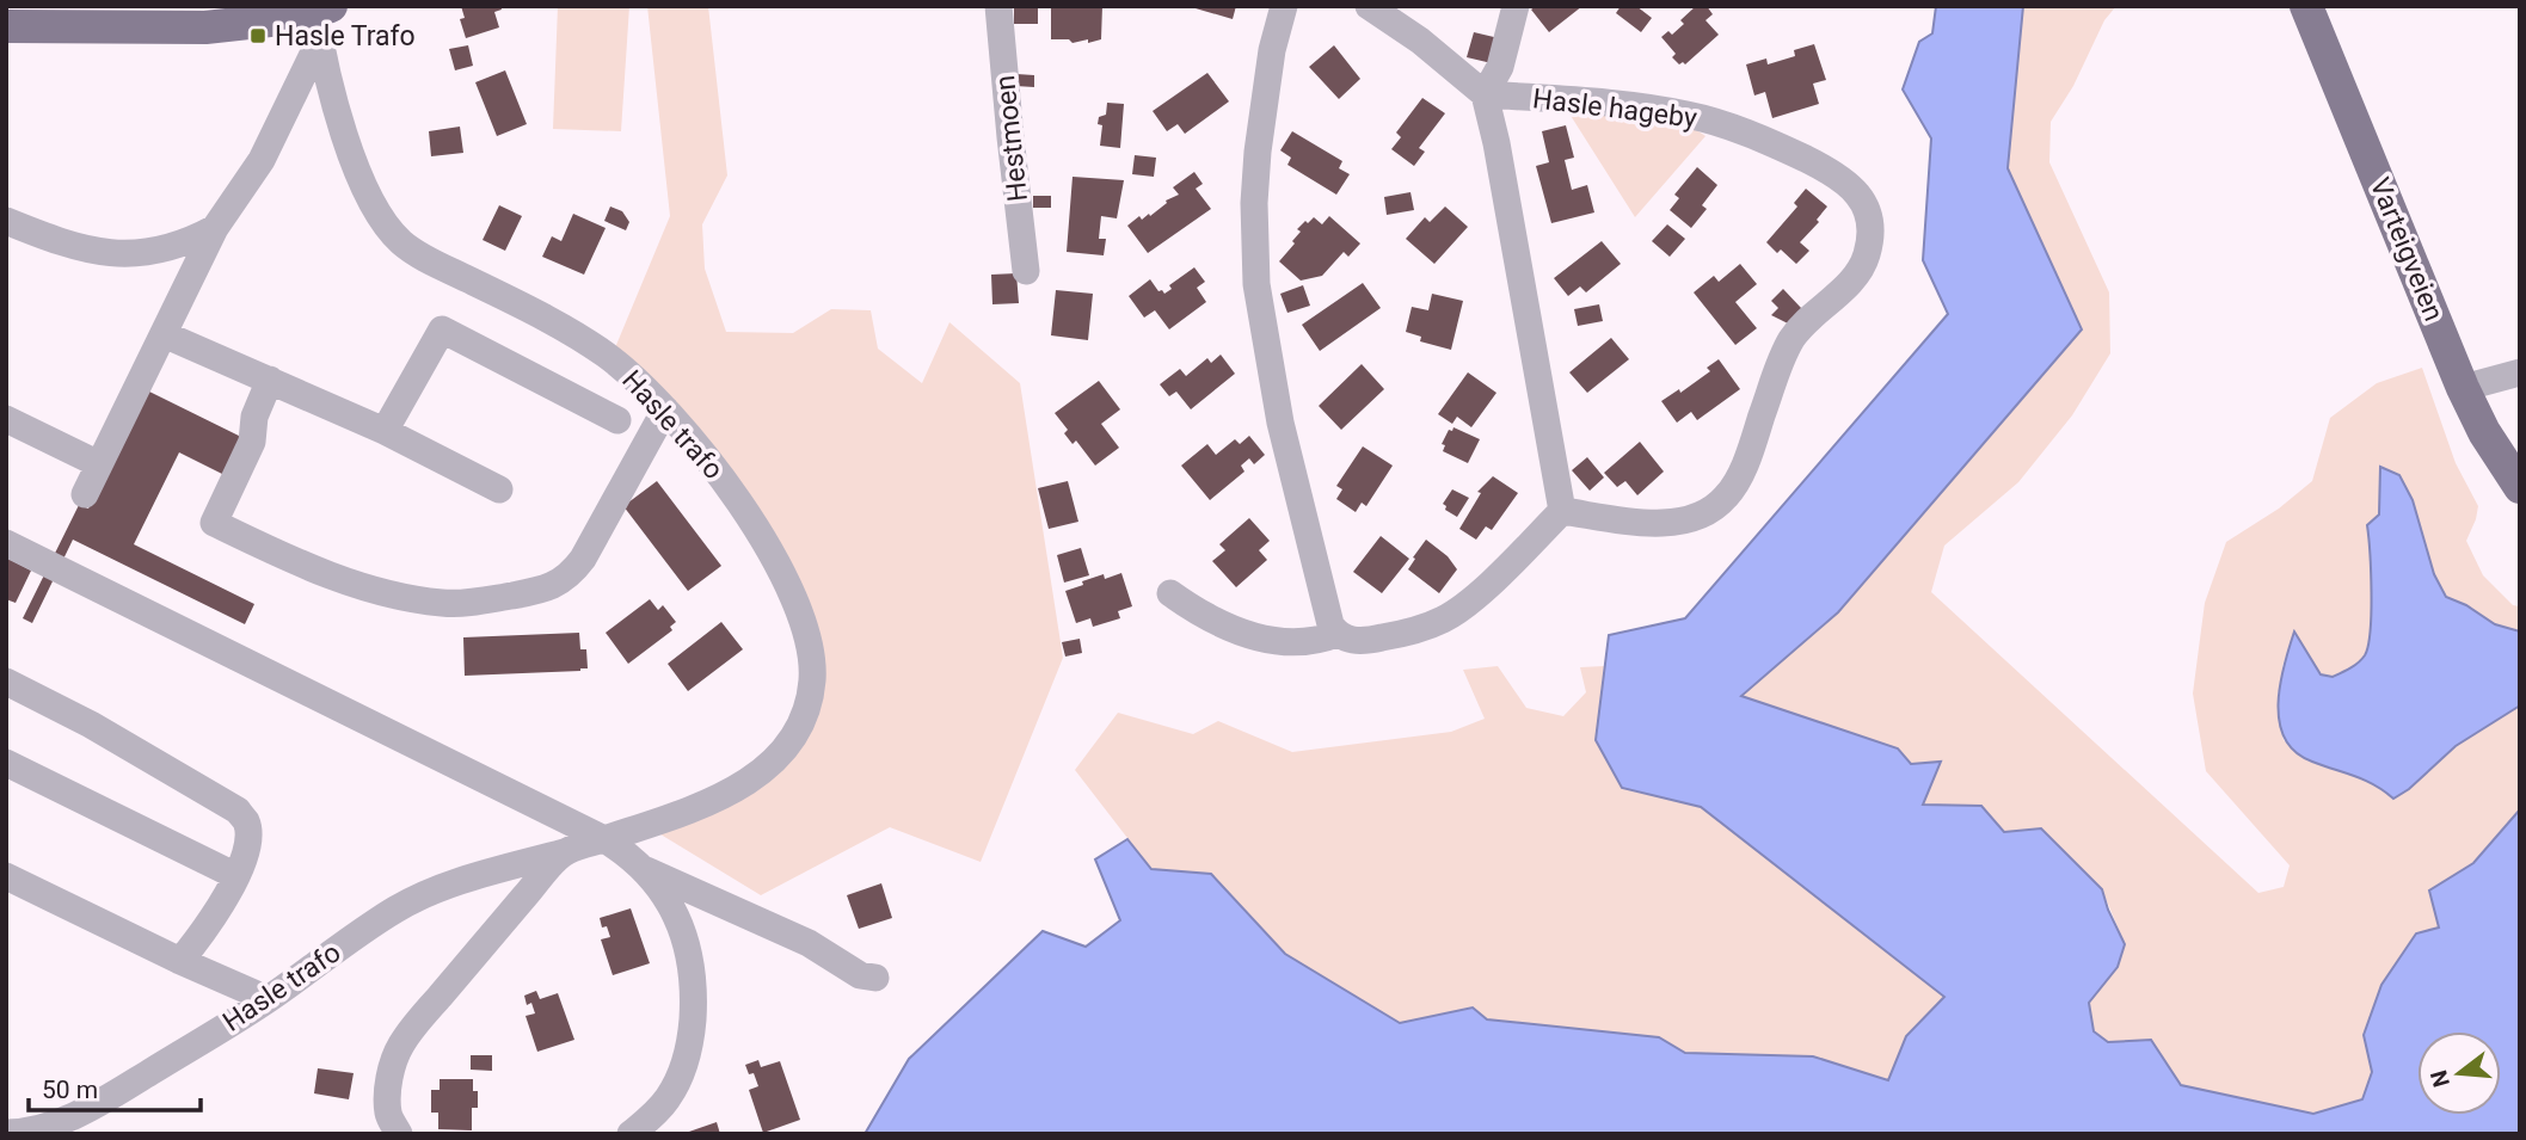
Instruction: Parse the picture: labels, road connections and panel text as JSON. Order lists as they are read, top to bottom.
{
  "streets": {
    "main road": ["Varteigveien"],
    "street": ["Hasle hageby", "Hestmoen", "Hasle trafo"]
  },
  "places": {
    "transit": ["Hasle Trafo"]
  },
  "scale_bar": "50 m",
  "north": "left"
}
